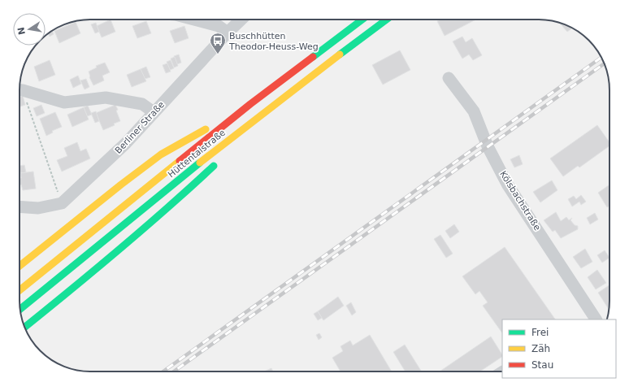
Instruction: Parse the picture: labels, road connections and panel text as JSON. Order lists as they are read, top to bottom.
{
  "streets": {
    "highway": ["Hüttentalstraße"],
    "street": ["Berliner Straße", "Kölsbachstraße"]
  },
  "places": {
    "bus stop": ["Buschhütten Theodor-Heuss-Weg"]
  },
  "legend": ["Frei", "Zäh", "Stau"],
  "north": "left"
}
